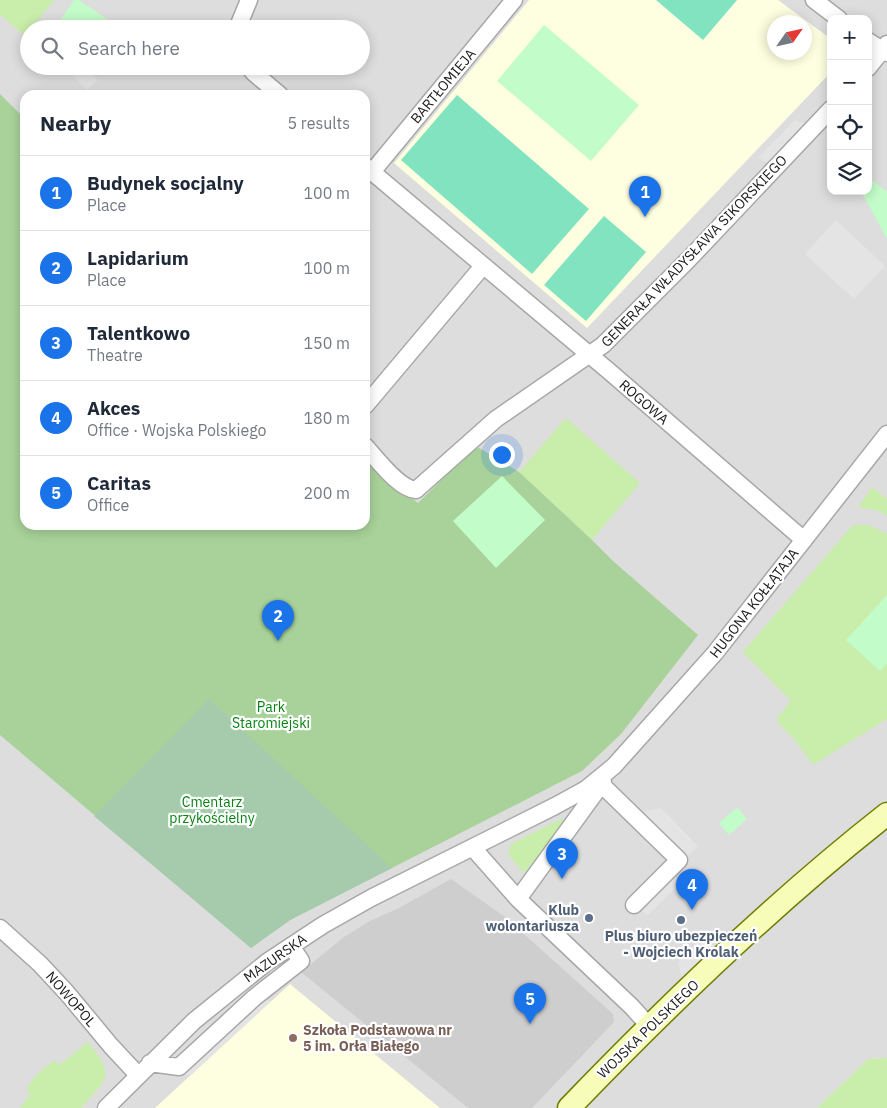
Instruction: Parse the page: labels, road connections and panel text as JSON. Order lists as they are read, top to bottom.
{
  "streets": {
    "street": [
      "BARTŁOMIEJA",
      "GENERAŁA WŁADYSŁAWA SIKORSKIEGO",
      "ROGOWA",
      "HUGONA KOŁŁĄTAJA",
      "MAZURSKA",
      "NOWOPOL",
      "WOJSKA POLSKIEGO"
    ]
  },
  "crossings": [
    ["GENERAŁA WŁADYSŁAWA SIKORSKIEGO", "ROGOWA"],
    ["ROGOWA", "HUGONA KOŁŁĄTAJA"],
    ["HUGONA KOŁŁĄTAJA", "MAZURSKA"],
    ["MAZURSKA", "NOWOPOL"]
  ],
  "parks": ["Park Staromiejski", "Cmentarz przykościelny"],
  "places": ["Klub wolontariusza", "Plus biuro ubezpieczeń - Wojciech Krolak", "Szkoła Podstawowa nr 5 im. Orła Białego"],
  "north": "top right",
  "page": {
    "map_buttons": ["+", "−"],
    "search": "Search here",
    "heading": ["Nearby", "5 results"],
    "list": [
      {
        "mark": "1",
        "name": "Budynek socjalny",
        "note": "Place",
        "value": "100 m"
      },
      {
        "mark": "2",
        "name": "Lapidarium",
        "note": "Place",
        "value": "100 m"
      },
      {
        "mark": "3",
        "name": "Talentkowo",
        "note": "Theatre",
        "value": "150 m"
      },
      {
        "mark": "4",
        "name": "Akces",
        "note": "Office · Wojska Polskiego",
        "value": "180 m"
      },
      {
        "mark": "5",
        "name": "Caritas",
        "note": "Office",
        "value": "200 m"
      }
    ],
    "pins": [
      "1",
      "2",
      "3",
      "4",
      "5"
    ]
  }
}
